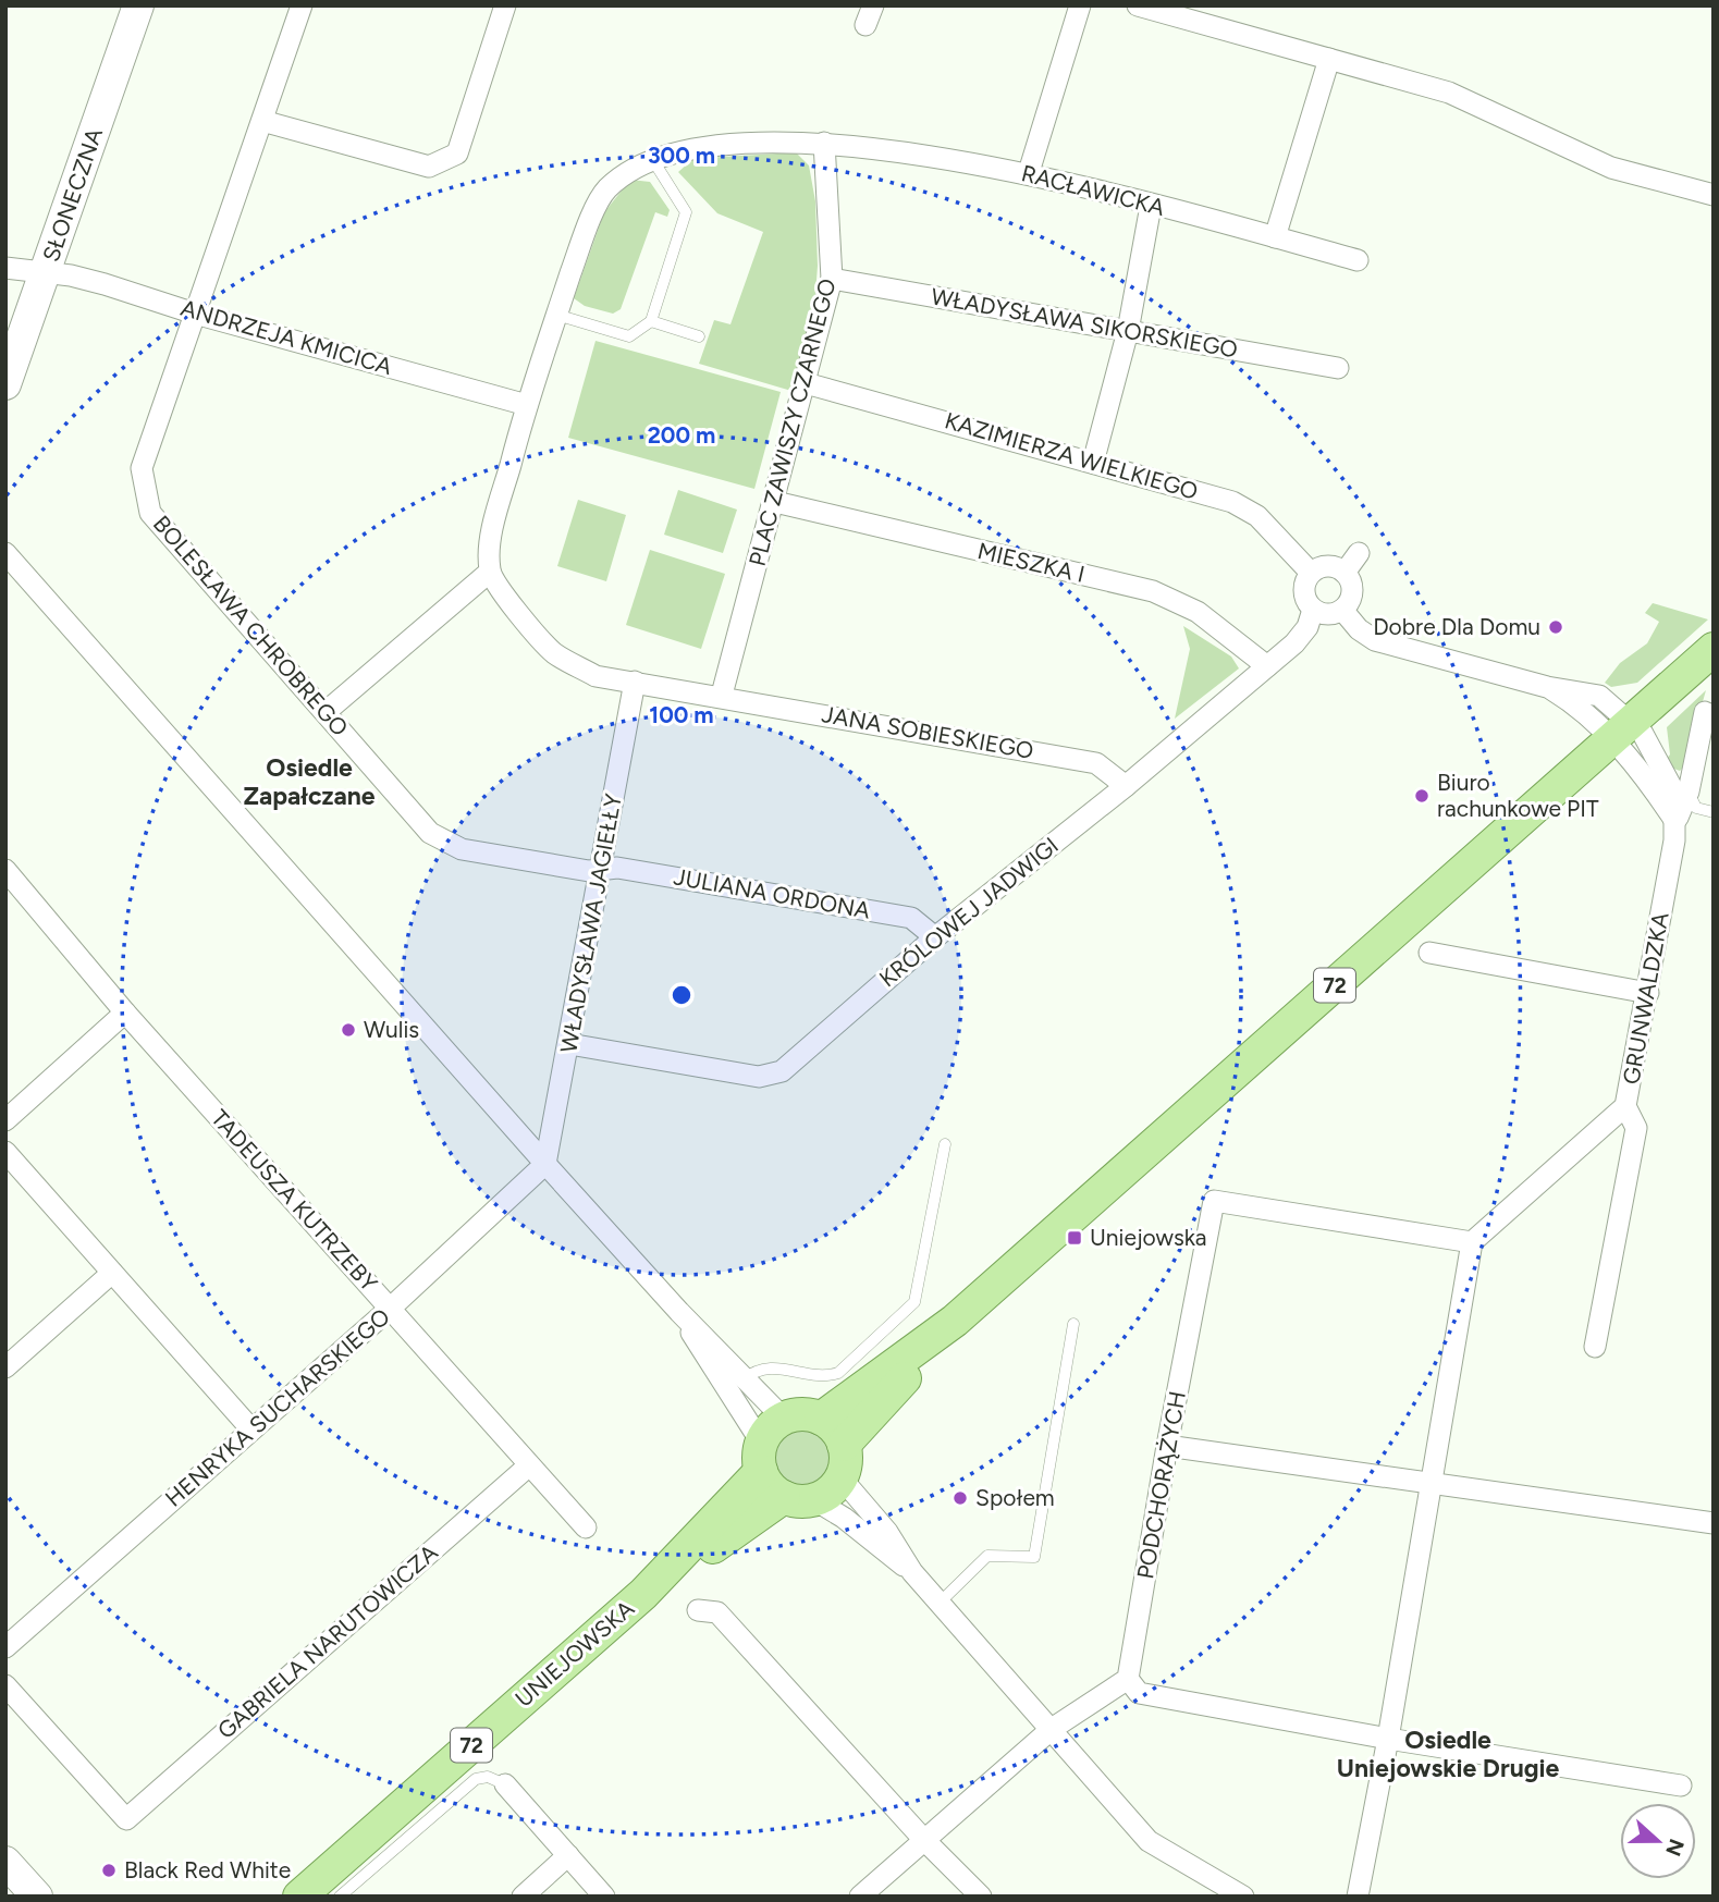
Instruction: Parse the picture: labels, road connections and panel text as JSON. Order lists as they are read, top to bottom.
{
  "streets": {
    "main road": ["72", "UNIEJOWSKA"],
    "street": [
      "RACŁAWICKA",
      "SŁONECZNA",
      "WŁADYSŁAWA SIKORSKIEGO",
      "ANDRZEJA KMICICA",
      "PLAC ZAWISZY CZARNEGO",
      "KAZIMIERZA WIELKIEGO",
      "MIESZKA I",
      "BOLESŁAWA CHROBREGO",
      "JANA SOBIESKIEGO",
      "JULIANA ORDONA",
      "KRÓLOWEJ JADWIGI",
      "WŁADYSŁAWA JAGIEŁŁY",
      "GRUNWALDZKA",
      "TADEUSZA KUTRZEBY",
      "HENRYKA SUCHARSKIEGO",
      "PODCHORĄŻYCH",
      "GABRIELA NARUTOWICZA"
    ]
  },
  "crossings": [
    ["RACŁAWICKA", "PLAC ZAWISZY CZARNEGO"],
    ["SŁONECZNA", "ANDRZEJA KMICICA"],
    ["WŁADYSŁAWA SIKORSKIEGO", "PLAC ZAWISZY CZARNEGO"],
    ["ANDRZEJA KMICICA", "BOLESŁAWA CHROBREGO"],
    ["PLAC ZAWISZY CZARNEGO", "KAZIMIERZA WIELKIEGO"],
    ["PLAC ZAWISZY CZARNEGO", "MIESZKA I"],
    ["PLAC ZAWISZY CZARNEGO", "JANA SOBIESKIEGO"],
    ["KAZIMIERZA WIELKIEGO", "KRÓLOWEJ JADWIGI"],
    ["MIESZKA I", "KRÓLOWEJ JADWIGI"],
    ["BOLESŁAWA CHROBREGO", "JULIANA ORDONA"],
    ["BOLESŁAWA CHROBREGO", "WŁADYSŁAWA JAGIEŁŁY"],
    ["JANA SOBIESKIEGO", "KRÓLOWEJ JADWIGI"],
    ["JULIANA ORDONA", "KRÓLOWEJ JADWIGI"],
    ["JULIANA ORDONA", "WŁADYSŁAWA JAGIEŁŁY"],
    ["KRÓLOWEJ JADWIGI", "WŁADYSŁAWA JAGIEŁŁY"],
    ["WŁADYSŁAWA JAGIEŁŁY", "HENRYKA SUCHARSKIEGO"],
    ["72", "GRUNWALDZKA"],
    ["72", "UNIEJOWSKA"],
    ["GRUNWALDZKA", "PODCHORĄŻYCH"],
    ["TADEUSZA KUTRZEBY", "HENRYKA SUCHARSKIEGO"],
    ["TADEUSZA KUTRZEBY", "GABRIELA NARUTOWICZA"]
  ],
  "districts": ["Osiedle Zapałczane", "Osiedle Uniejowskie Drugie"],
  "places": {
    "other": [
      "Dobre Dla Domu",
      "Biuro rachunkowe PIT",
      "Wulis",
      "Społem",
      "Black Red White"
    ],
    "transit": ["Uniejowska"]
  },
  "north": "right",
  "rings": ["300 m", "200 m", "100 m"]
}
